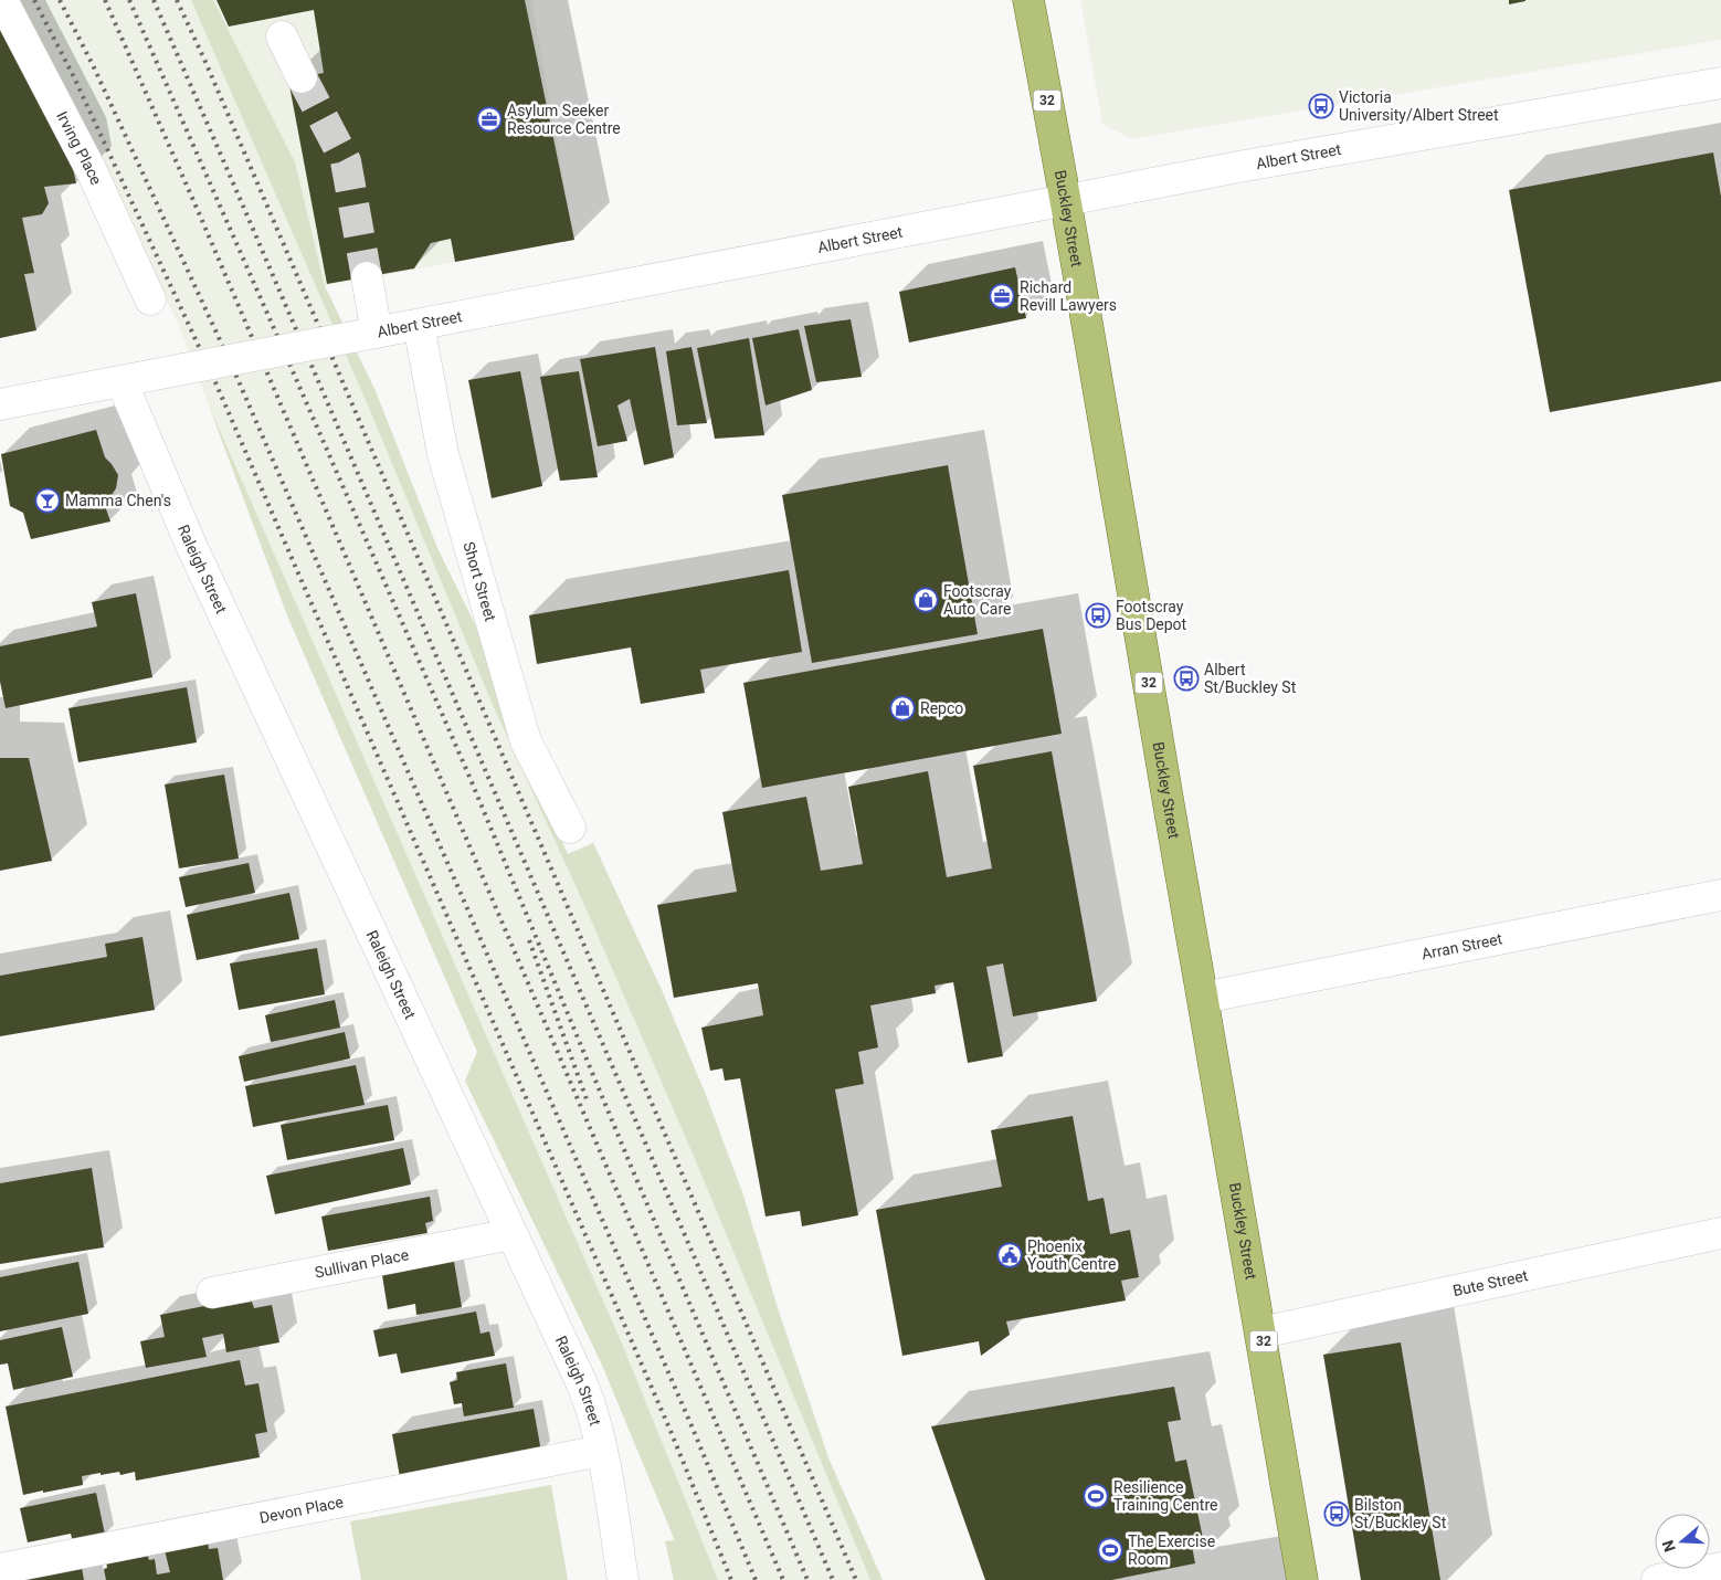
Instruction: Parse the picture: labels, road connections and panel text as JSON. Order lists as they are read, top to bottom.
{
  "streets": {
    "main road": ["32", "Buckley Street"],
    "street": [
      "Irving Place",
      "Albert Street",
      "Raleigh Street",
      "Short Street",
      "Arran Street",
      "Sullivan Place",
      "Bute Street",
      "Devon Place"
    ]
  },
  "crossings": [
    ["Albert Street", "Buckley Street"],
    ["Albert Street", "Raleigh Street"],
    ["Albert Street", "Short Street"],
    ["Buckley Street", "Arran Street"],
    ["Buckley Street", "Bute Street"],
    ["Raleigh Street", "Sullivan Place"],
    ["Raleigh Street", "Devon Place"]
  ],
  "places": {
    "bus stop": [
      "Victoria University/Albert Street",
      "Footscray Bus Depot",
      "Albert St/Buckley St",
      "Bilston St/Buckley St"
    ],
    "office": ["Asylum Seeker Resource Centre", "Richard Revill Lawyers"],
    "bar": ["Mamma Chen's"],
    "shop": ["Footscray Auto Care", "Repco"],
    "public building": ["Phoenix Youth Centre"],
    "sports": ["Resilience Training Centre", "The Exercise Room"]
  },
  "north": "left"
}
